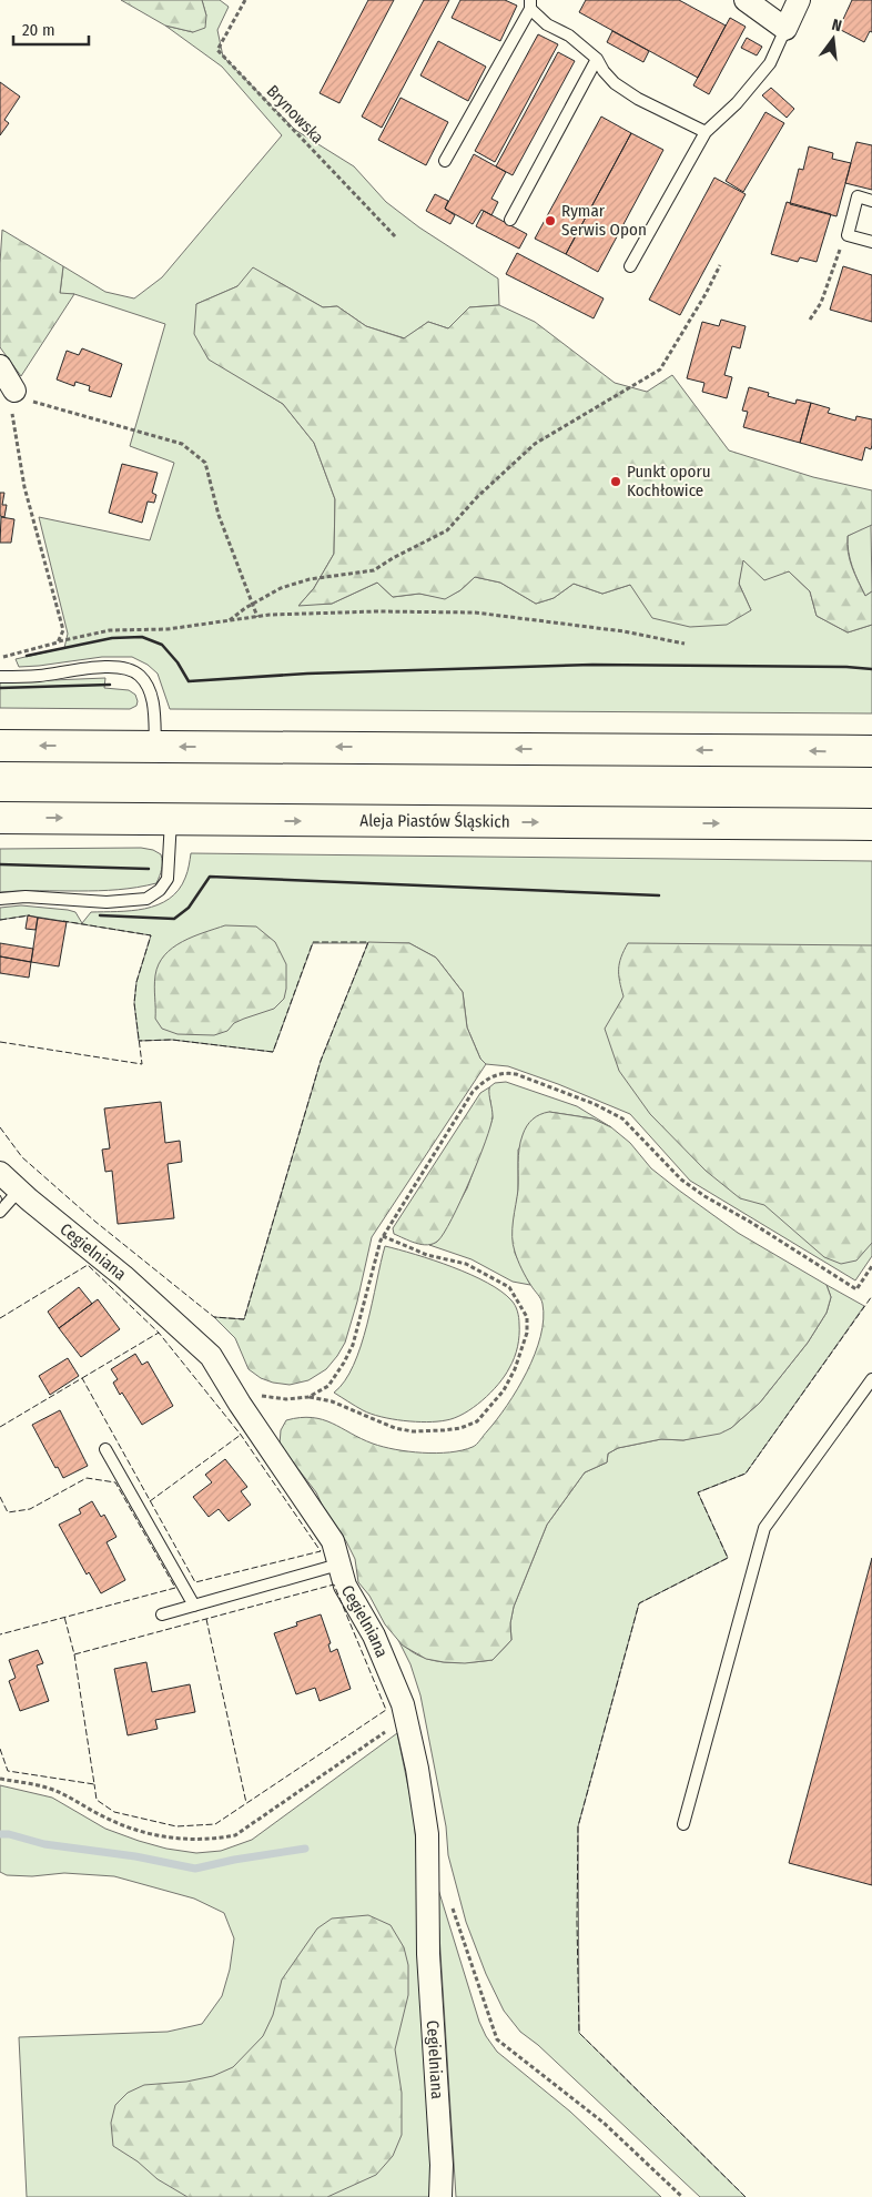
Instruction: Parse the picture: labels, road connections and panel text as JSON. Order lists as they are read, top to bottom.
{
  "streets": {
    "highway": ["Aleja Piastów Śląskich"],
    "street": ["Cegielniana"],
    "path": ["Brynowska"]
  },
  "places": ["Rymar Serwis Opon", "Punkt oporu Kochłowice"],
  "scale_bar": "20 m",
  "north": "top"
}
